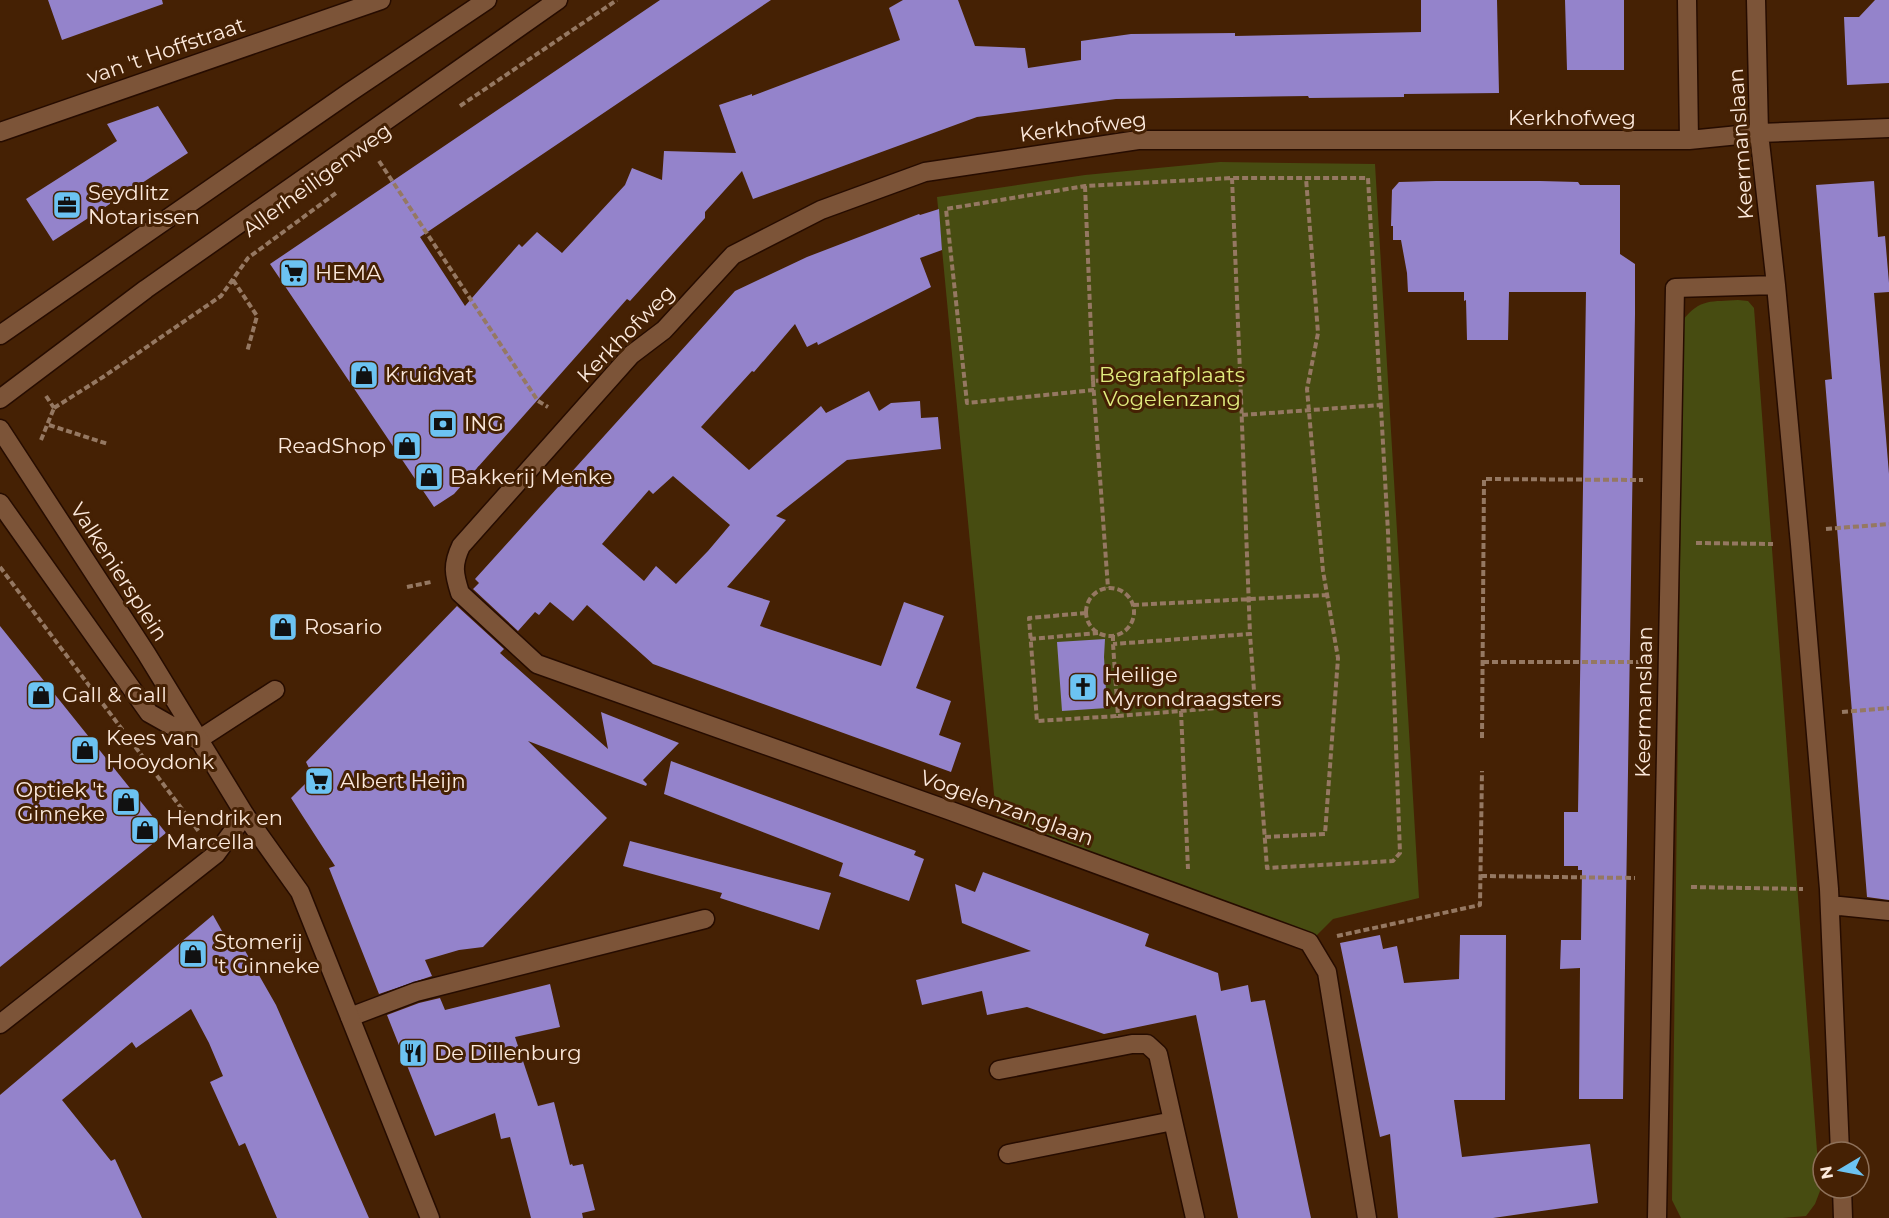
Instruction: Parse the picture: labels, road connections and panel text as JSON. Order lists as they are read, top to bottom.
{
  "streets": {
    "street": [
      "van 't Hoffstraat",
      "Kerkhofweg",
      "Keermanslaan",
      "Allerheiligenweg",
      "Valkeniersplein",
      "Vogelenzanglaan"
    ]
  },
  "crossings": [
    ["Kerkhofweg", "Keermanslaan"],
    ["Kerkhofweg", "Allerheiligenweg"],
    ["Kerkhofweg", "Vogelenzanglaan"]
  ],
  "parks": ["Begraafplaats Vogelenzang"],
  "places": {
    "office": ["Seydlitz Notarissen"],
    "supermarket": ["HEMA", "Albert Heijn"],
    "shop": [
      "Kruidvat",
      "ReadShop",
      "Bakkerij Menke",
      "Rosario",
      "Gall & Gall",
      "Kees van Hooydonk",
      "Optiek 't Ginneke",
      "Hendrik en Marcella",
      "Stomerij 't Ginneke"
    ],
    "bank": ["ING"],
    "church": ["Heilige Myrondraagsters"],
    "restaurant": ["De Dillenburg"]
  },
  "north": "left"
}
